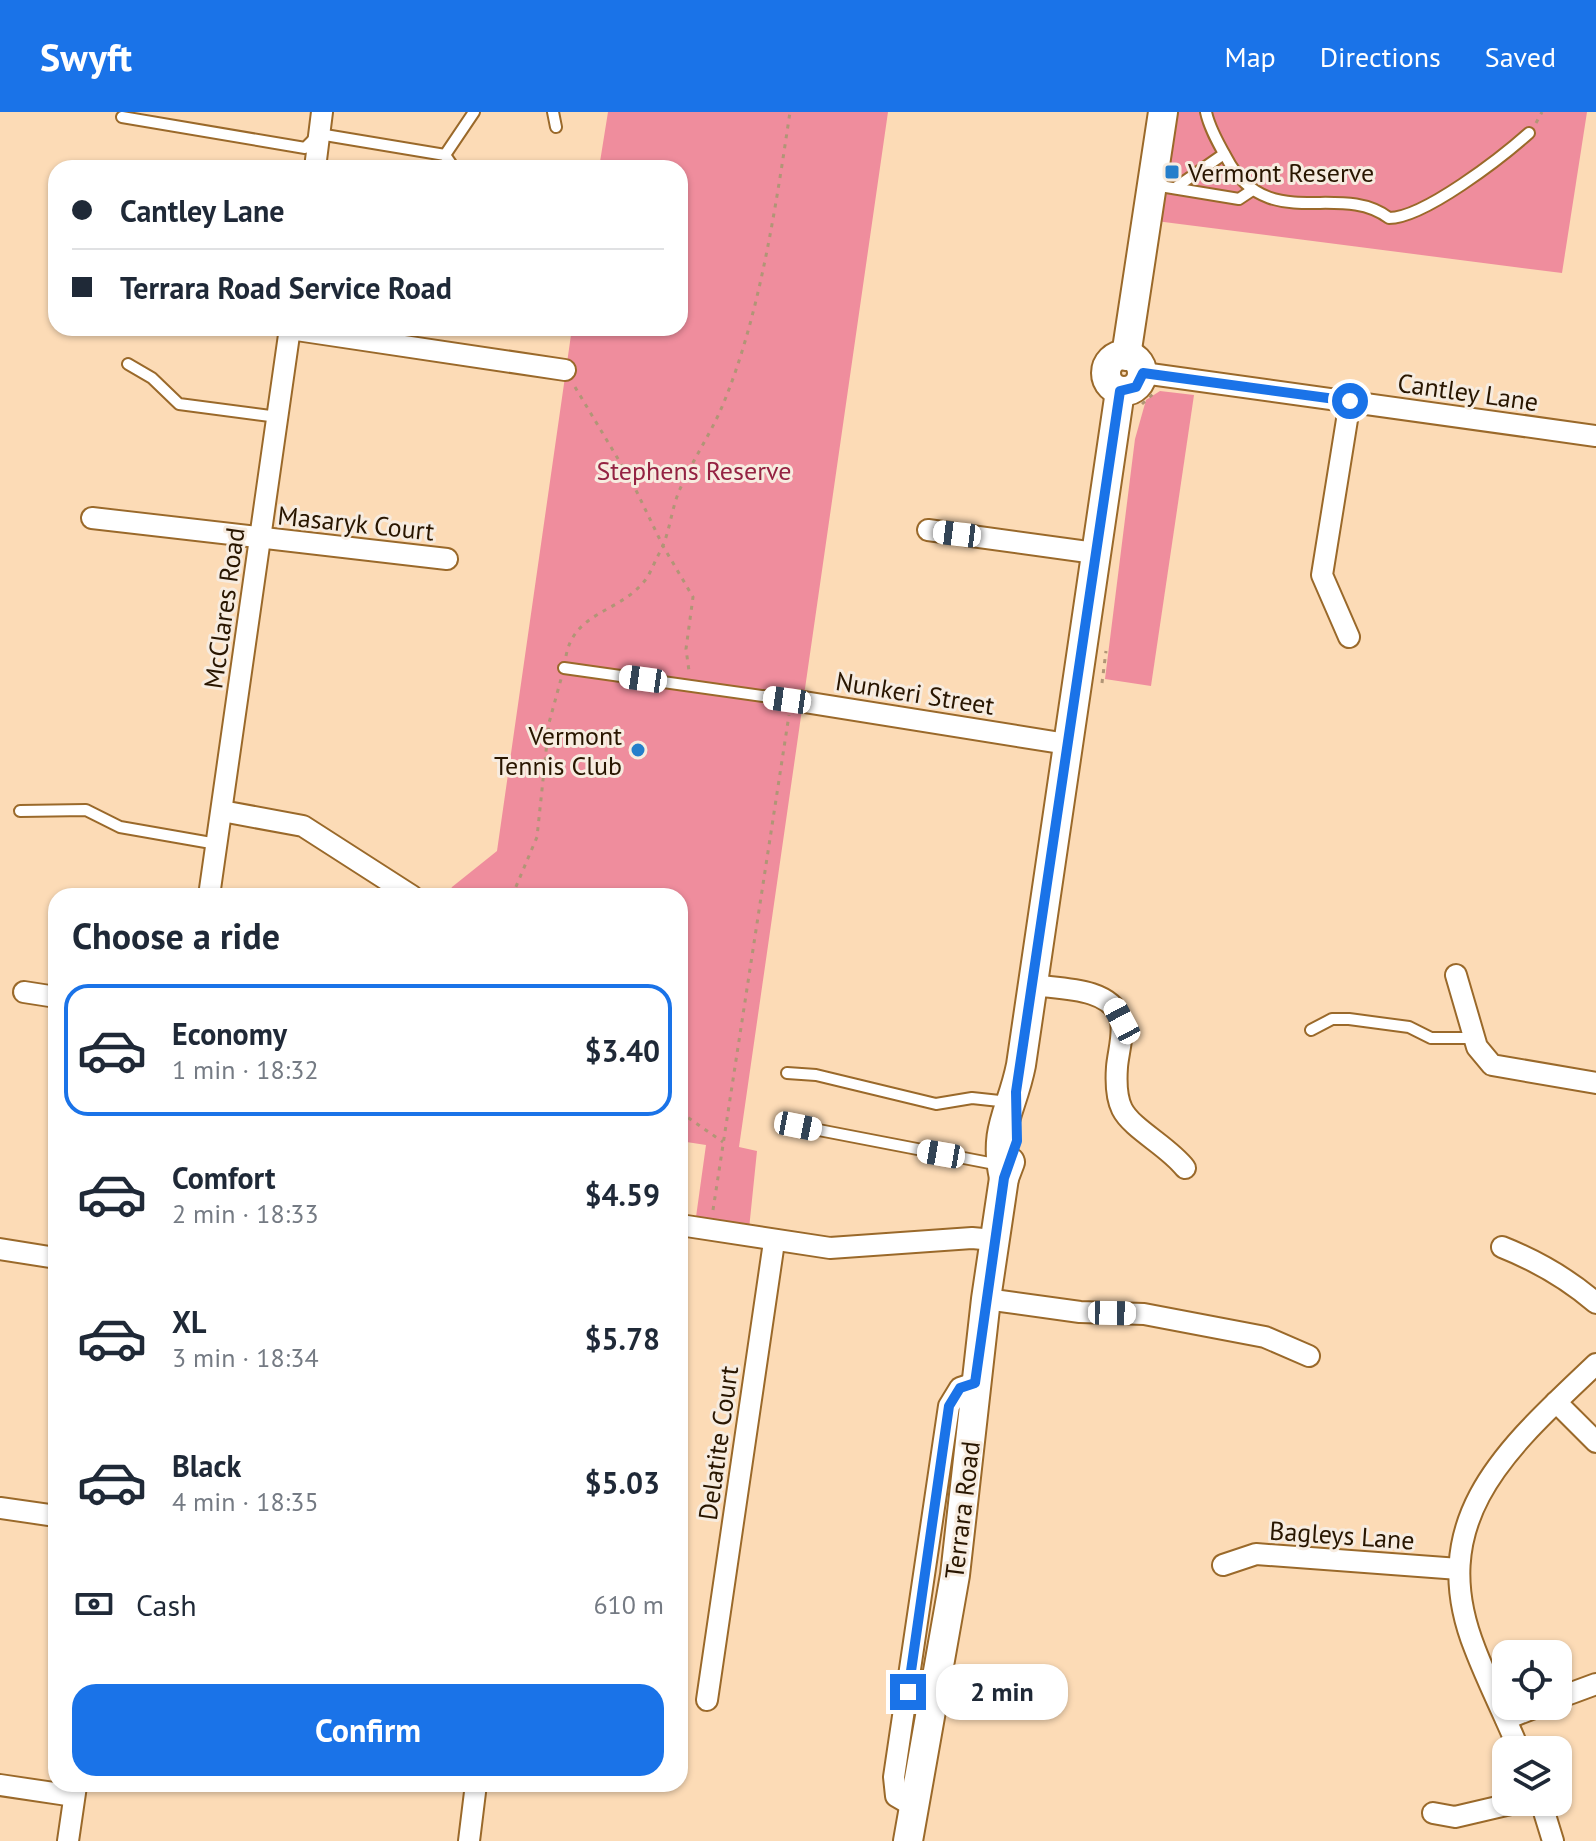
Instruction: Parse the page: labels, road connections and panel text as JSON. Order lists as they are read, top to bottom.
{
  "streets": {
    "main road": ["Terrara Road"],
    "street": [
      "Cantley Lane",
      "Masaryk Court",
      "McClares Road",
      "Nunkeri Street",
      "Delatite Court",
      "Bagleys Lane"
    ]
  },
  "crossings": [
    ["Cantley Lane", "Terrara Road"],
    ["Masaryk Court", "McClares Road"],
    ["Nunkeri Street", "Terrara Road"]
  ],
  "parks": ["Stephens Reserve"],
  "places": {
    "transit": ["Vermont Reserve"],
    "other": ["Vermont Tennis Club"]
  },
  "page": {
    "header": "Swyft",
    "nav": ["Map", "Directions", "Saved"],
    "banner": ["Cantley Lane", "Terrara Road Service Road"],
    "heading": "Choose a ride",
    "list": [
      {
        "name": "Economy",
        "note": "1 min · 18:32",
        "value": "$3.40"
      },
      {
        "name": "Comfort",
        "note": "2 min · 18:33",
        "value": "$4.59"
      },
      {
        "name": "XL",
        "note": "3 min · 18:34",
        "value": "$5.78"
      },
      {
        "name": "Black",
        "note": "4 min · 18:35",
        "value": "$5.03"
      }
    ],
    "pay": ["Cash", "610 m"],
    "bubble": "2 min",
    "buttons": "Confirm"
  }
}
